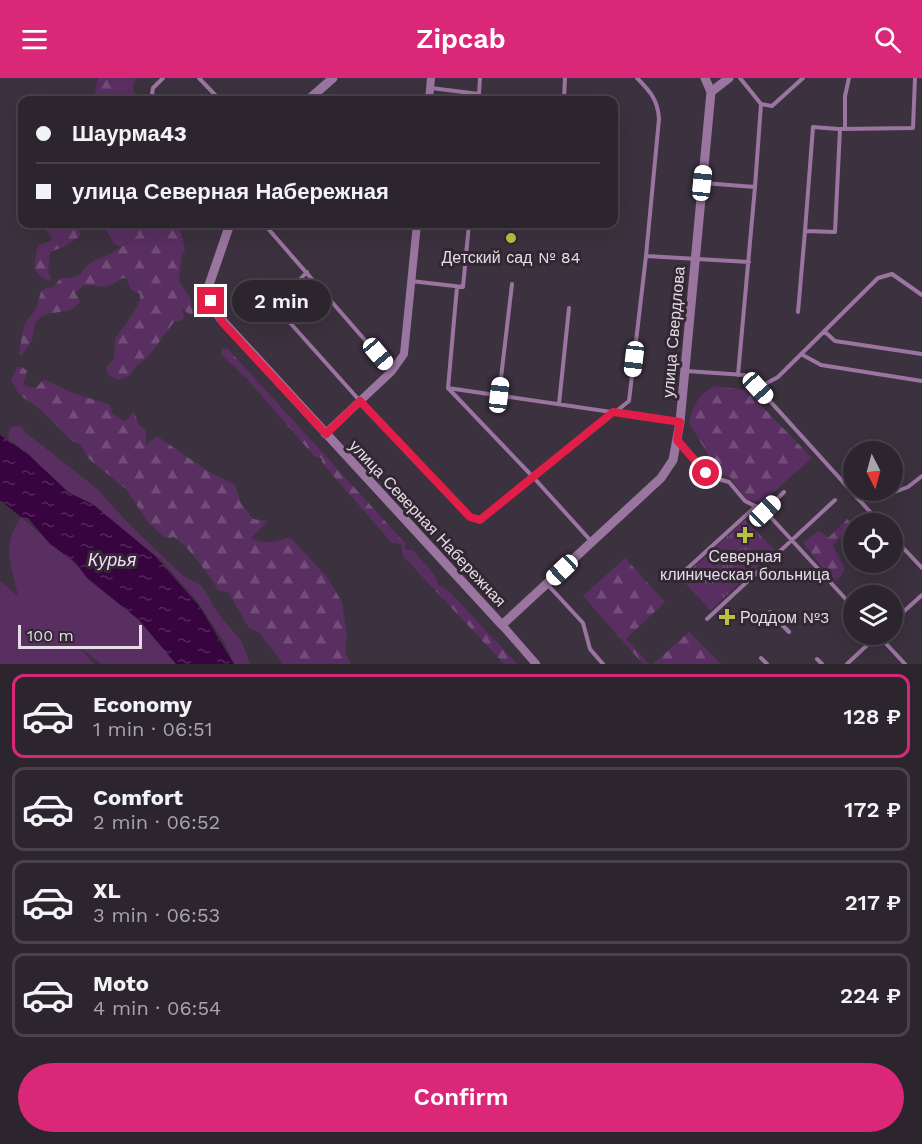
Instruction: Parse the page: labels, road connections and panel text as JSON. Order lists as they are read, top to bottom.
{
  "streets": {
    "street": ["улица Свердлова", "улица Северная Набережная"]
  },
  "crossings": [
    ["улица Свердлова", "улица Северная Набережная"]
  ],
  "water": ["Курья"],
  "places": {
    "other": ["Детский сад № 84"],
    "health": ["Северная клиническая больница", "Роддом №3"]
  },
  "scale_bar": "100 m",
  "north": "bottom",
  "page": {
    "header": "Zipcab",
    "banner": ["Шаурма43", "улица Северная Набережная"],
    "bubble": "2 min",
    "scale": "100 m",
    "list": [
      {
        "name": "Economy",
        "note": "1 min · 06:51",
        "value": "128 ₽"
      },
      {
        "name": "Comfort",
        "note": "2 min · 06:52",
        "value": "172 ₽"
      },
      {
        "name": "XL",
        "note": "3 min · 06:53",
        "value": "217 ₽"
      },
      {
        "name": "Moto",
        "note": "4 min · 06:54",
        "value": "224 ₽"
      }
    ],
    "buttons": "Confirm"
  }
}
